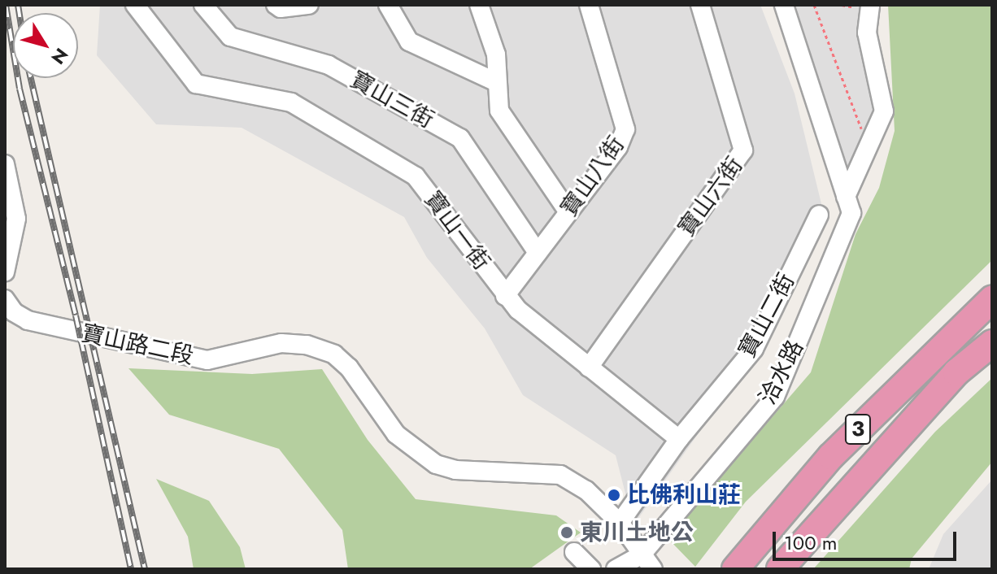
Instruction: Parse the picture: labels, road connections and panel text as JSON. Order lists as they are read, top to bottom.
{
  "streets": {
    "highway": ["3"],
    "street": [
      "寶山三街",
      "寶山八街",
      "寶山六街",
      "寶山一街",
      "寶山二街",
      "寶山路二段",
      "洽水路"
    ]
  },
  "crossings": [
    ["寶山三街", "寶山八街"],
    ["寶山八街", "寶山一街"],
    ["寶山六街", "寶山一街"],
    ["寶山一街", "寶山二街"],
    ["寶山路二段", "洽水路"]
  ],
  "places": ["比佛利山莊", "東川土地公"],
  "scale_bar": "100 m",
  "north": "bottom right"
}
